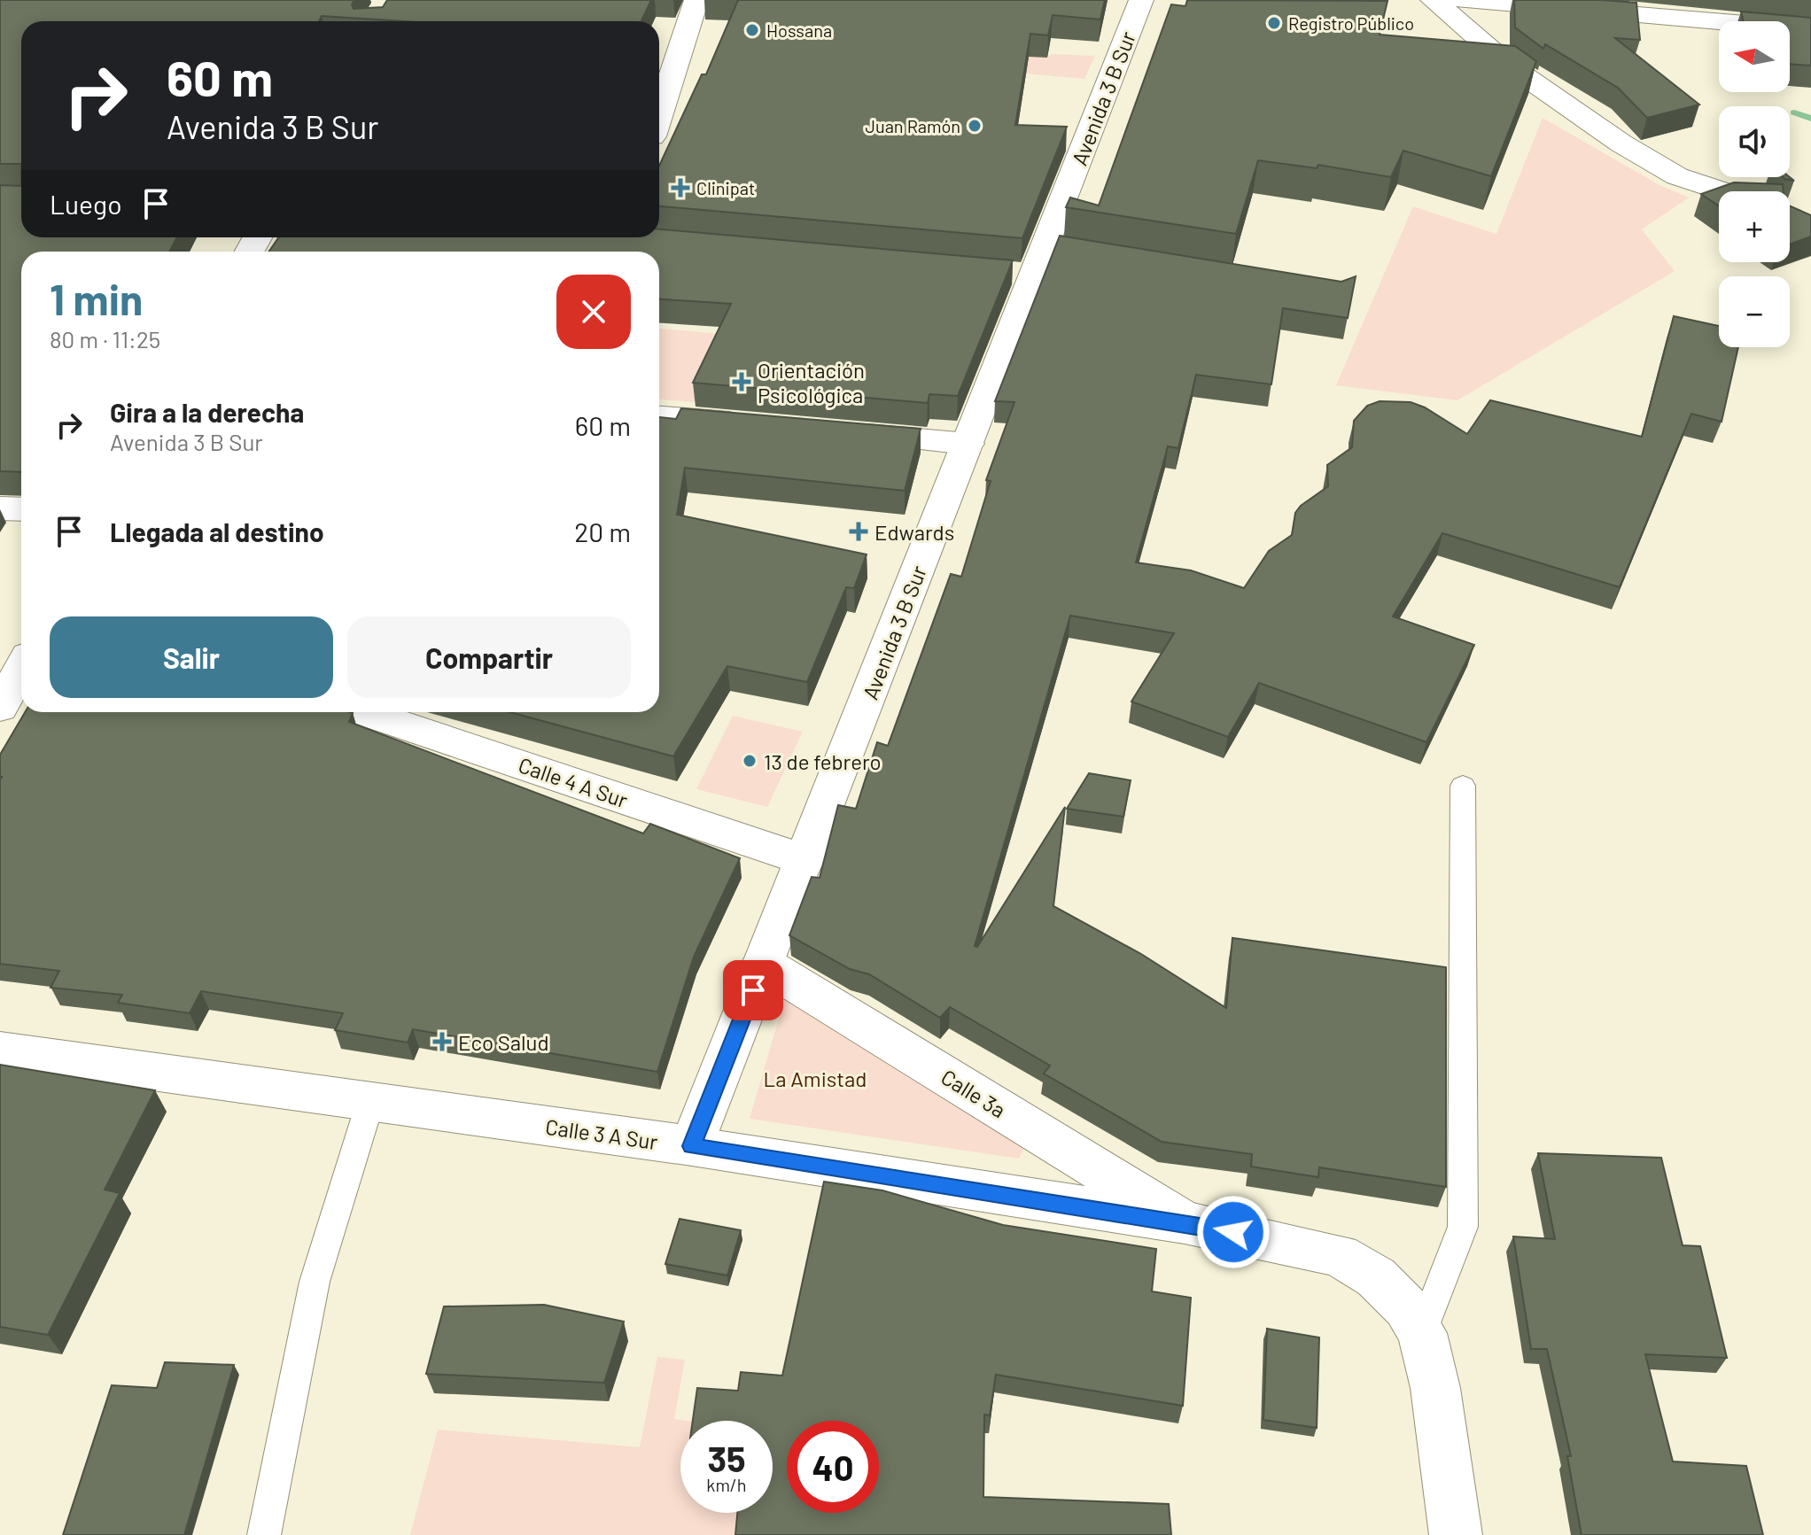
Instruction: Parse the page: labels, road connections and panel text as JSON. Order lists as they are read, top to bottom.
{
  "streets": {
    "street": [
      "Avenida 3 B Sur",
      "Calle 4 A Sur",
      "Calle 3a",
      "Calle 3 A Sur"
    ]
  },
  "crossings": [
    ["Avenida 3 B Sur", "Calle 4 A Sur"],
    ["Avenida 3 B Sur", "Calle 3a"],
    ["Avenida 3 B Sur", "Calle 3 A Sur"],
    ["Calle 3a", "Calle 3 A Sur"]
  ],
  "parks": ["La Amistad"],
  "places": {
    "other": [
      "Registro Público",
      "Hossana",
      "Juan Ramón",
      "13 de febrero"
    ],
    "health": [
      "Clinipat",
      "Orientación Psicológica",
      "Edwards",
      "Eco Salud"
    ]
  },
  "north": "left",
  "page": {
    "map_buttons": ["+", "−"],
    "turn": ["60 m", "Avenida 3 B Sur"],
    "then": "Luego",
    "heading": ["1 min", "80 m · 11:25"],
    "list": [
      {
        "name": "Gira a la derecha",
        "note": "Avenida 3 B Sur",
        "value": "60 m"
      },
      {
        "name": "Llegada al destino",
        "value": "20 m"
      }
    ],
    "buttons": ["Salir", "Compartir"],
    "speed": "35 km/h",
    "limit": "40"
  }
}
